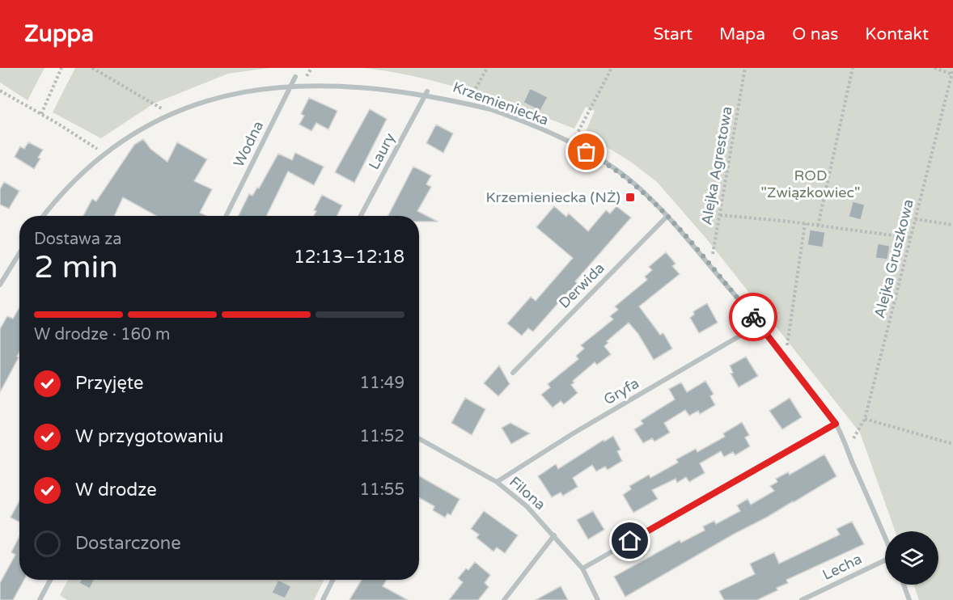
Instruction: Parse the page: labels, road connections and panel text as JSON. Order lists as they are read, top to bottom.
{
  "streets": {
    "street": [
      "Krzemieniecka",
      "Wodna",
      "Laury",
      "Derwida",
      "Gryfa",
      "Filona",
      "Lecha"
    ],
    "path": ["Alejka Agrestowa", "Alejka Gruszkowa"]
  },
  "crossings": [
    ["Krzemieniecka", "Laury"],
    ["Krzemieniecka", "Alejka Agrestowa"],
    ["Krzemieniecka", "Alejka Gruszkowa"],
    ["Krzemieniecka", "Derwida"],
    ["Krzemieniecka", "Gryfa"],
    ["Gryfa", "Filona"]
  ],
  "parks": ["ROD \"Związkowiec\""],
  "places": {
    "transit": ["Krzemieniecka (NŻ)"]
  },
  "page": {
    "header": "Zuppa",
    "nav": [
      "Start",
      "Mapa",
      "O nas",
      "Kontakt"
    ],
    "heading": ["2 min", "Dostawa za", "12:13–12:18"],
    "bar": "W drodze · 160 m",
    "list": [
      ["Przyjęte", "11:49"],
      ["W przygotowaniu", "11:52"],
      ["W drodze", "11:55"],
      "Dostarczone"
    ]
  }
}
